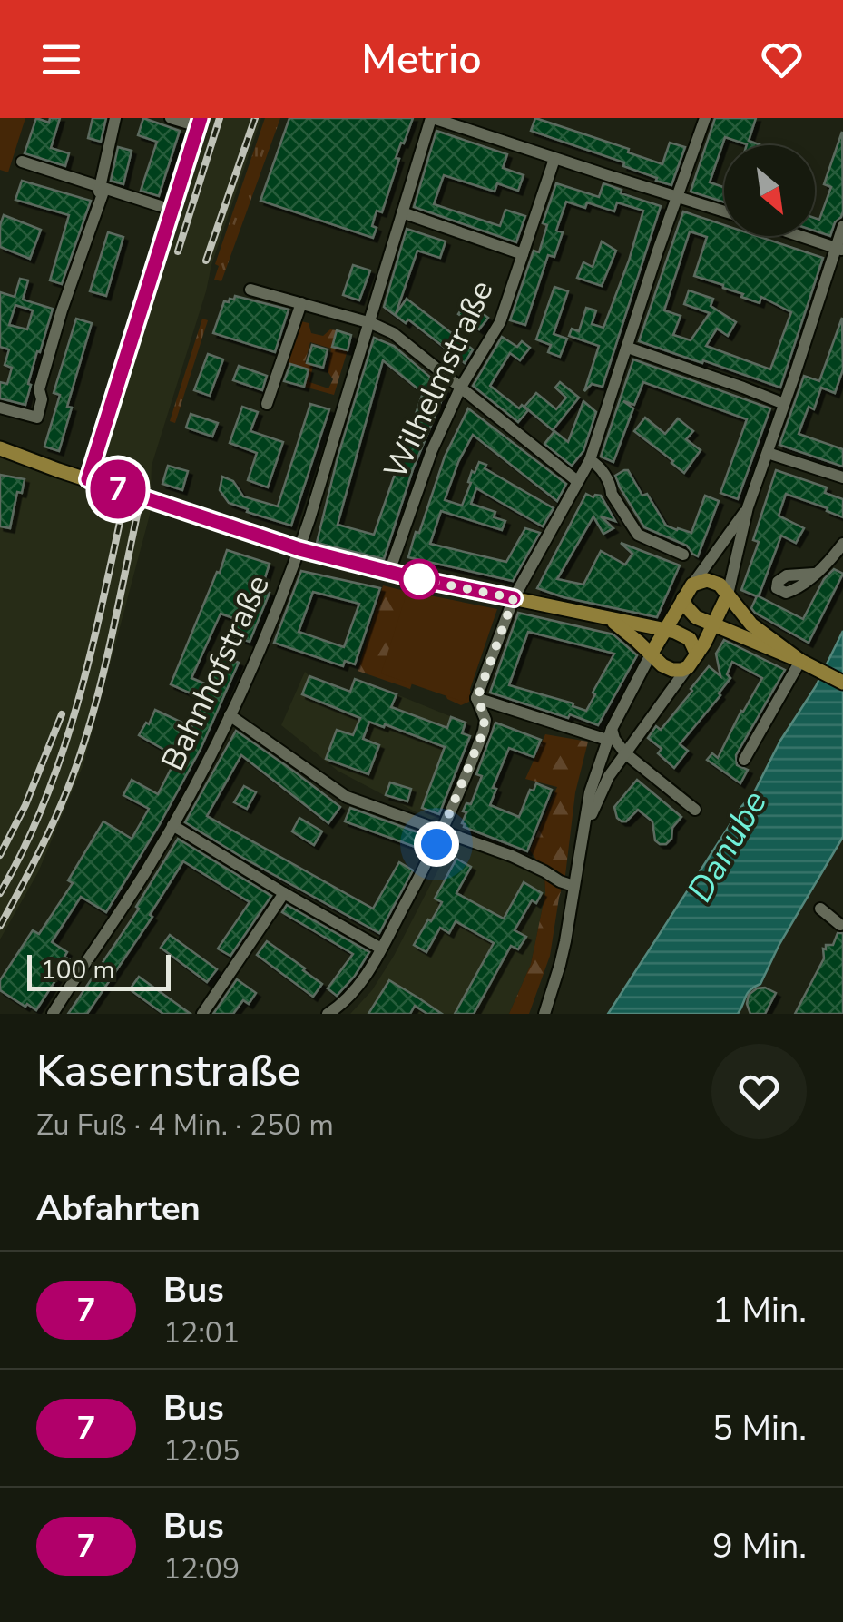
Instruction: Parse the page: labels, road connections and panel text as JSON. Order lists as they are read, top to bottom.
{
  "streets": {
    "street": ["Wilhelmstraße", "Bahnhofstraße"]
  },
  "water": ["Danube"],
  "lines": ["bus line 7"],
  "scale_bar": "100 m",
  "north": "bottom right",
  "page": {
    "header": "Metrio",
    "on_map": "7",
    "scale": "100 m",
    "heading": [
      ["Kasernstraße", "Zu Fuß · 4 Min. · 250 m"],
      "Abfahrten"
    ],
    "list": [
      {
        "mark": "7",
        "name": "Bus",
        "note": "12:01",
        "value": "1 Min."
      },
      {
        "mark": "7",
        "name": "Bus",
        "note": "12:05",
        "value": "5 Min."
      },
      {
        "mark": "7",
        "name": "Bus",
        "note": "12:09",
        "value": "9 Min."
      }
    ]
  }
}
